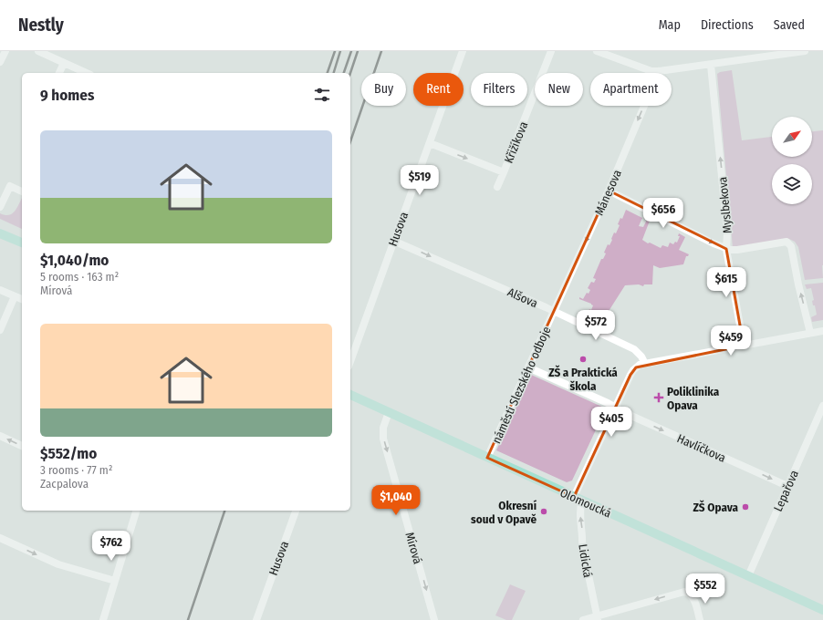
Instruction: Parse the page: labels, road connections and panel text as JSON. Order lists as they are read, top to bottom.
{
  "streets": {
    "main road": ["Olomoucká"],
    "street": [
      "Křižíkova",
      "Mánesova",
      "Myslbekova",
      "Husova",
      "Alšova",
      "náměstí Slezského odboje",
      "Havlíčkova",
      "Lepařova",
      "Mírová",
      "Lidická"
    ]
  },
  "crossings": [
    ["Křižíkova", "Husova"],
    ["Mánesova", "Alšova"],
    ["Mánesova", "náměstí Slezského odboje"],
    ["Husova", "Alšova"],
    ["Alšova", "náměstí Slezského odboje"],
    ["náměstí Slezského odboje", "Havlíčkova"],
    ["náměstí Slezského odboje", "Olomoucká"],
    ["Havlíčkova", "Lepařova"],
    ["Lepařova", "Olomoucká"],
    ["Olomoucká", "Mírová"],
    ["Olomoucká", "Lidická"]
  ],
  "one_way": [
    "Křižíkova",
    "Mánesova",
    "Myslbekova",
    "Alšova",
    "Havlíčkova",
    "Mírová",
    "Lidická"
  ],
  "places": {
    "other": ["ZŠ a Praktická škola", "ZŠ Opava", "Okresní soud v Opavě"],
    "health": ["Poliklinika Opava"]
  },
  "north": "top right",
  "page": {
    "header": "Nestly",
    "nav": ["Map", "Directions", "Saved"],
    "chip": [
      "Buy",
      "Rent",
      "Filters",
      "New",
      "Apartment"
    ],
    "heading": "9 homes",
    "list": [
      {
        "name": "$1,040/mo",
        "note": "5 rooms · 163 m² · Mírová"
      },
      {
        "name": "$552/mo",
        "note": "3 rooms · 77 m² · Zacpalova"
      }
    ],
    "price": [
      "$519",
      "$656",
      "$615",
      "$572",
      "$459",
      "$405",
      "$1,040",
      "$762",
      "$552"
    ]
  }
}
